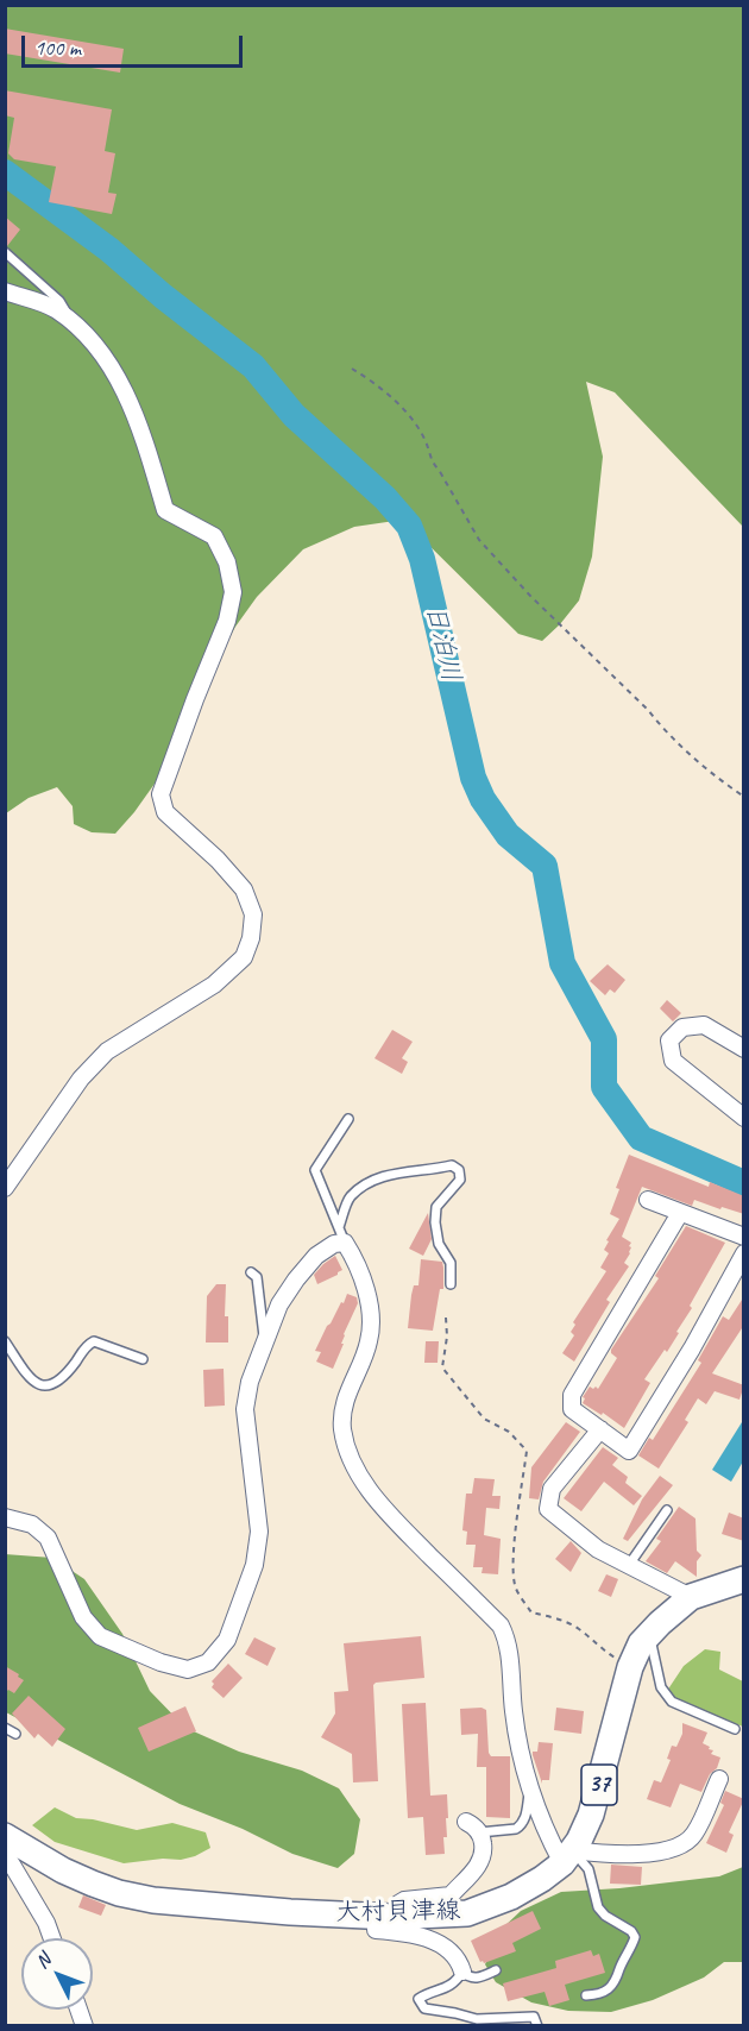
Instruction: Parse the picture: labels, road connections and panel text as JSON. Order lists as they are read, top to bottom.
{
  "streets": {
    "main road": ["37", "大村貝津線"]
  },
  "water": ["日泊川"],
  "scale_bar": "100 m",
  "north": "top left"
}
